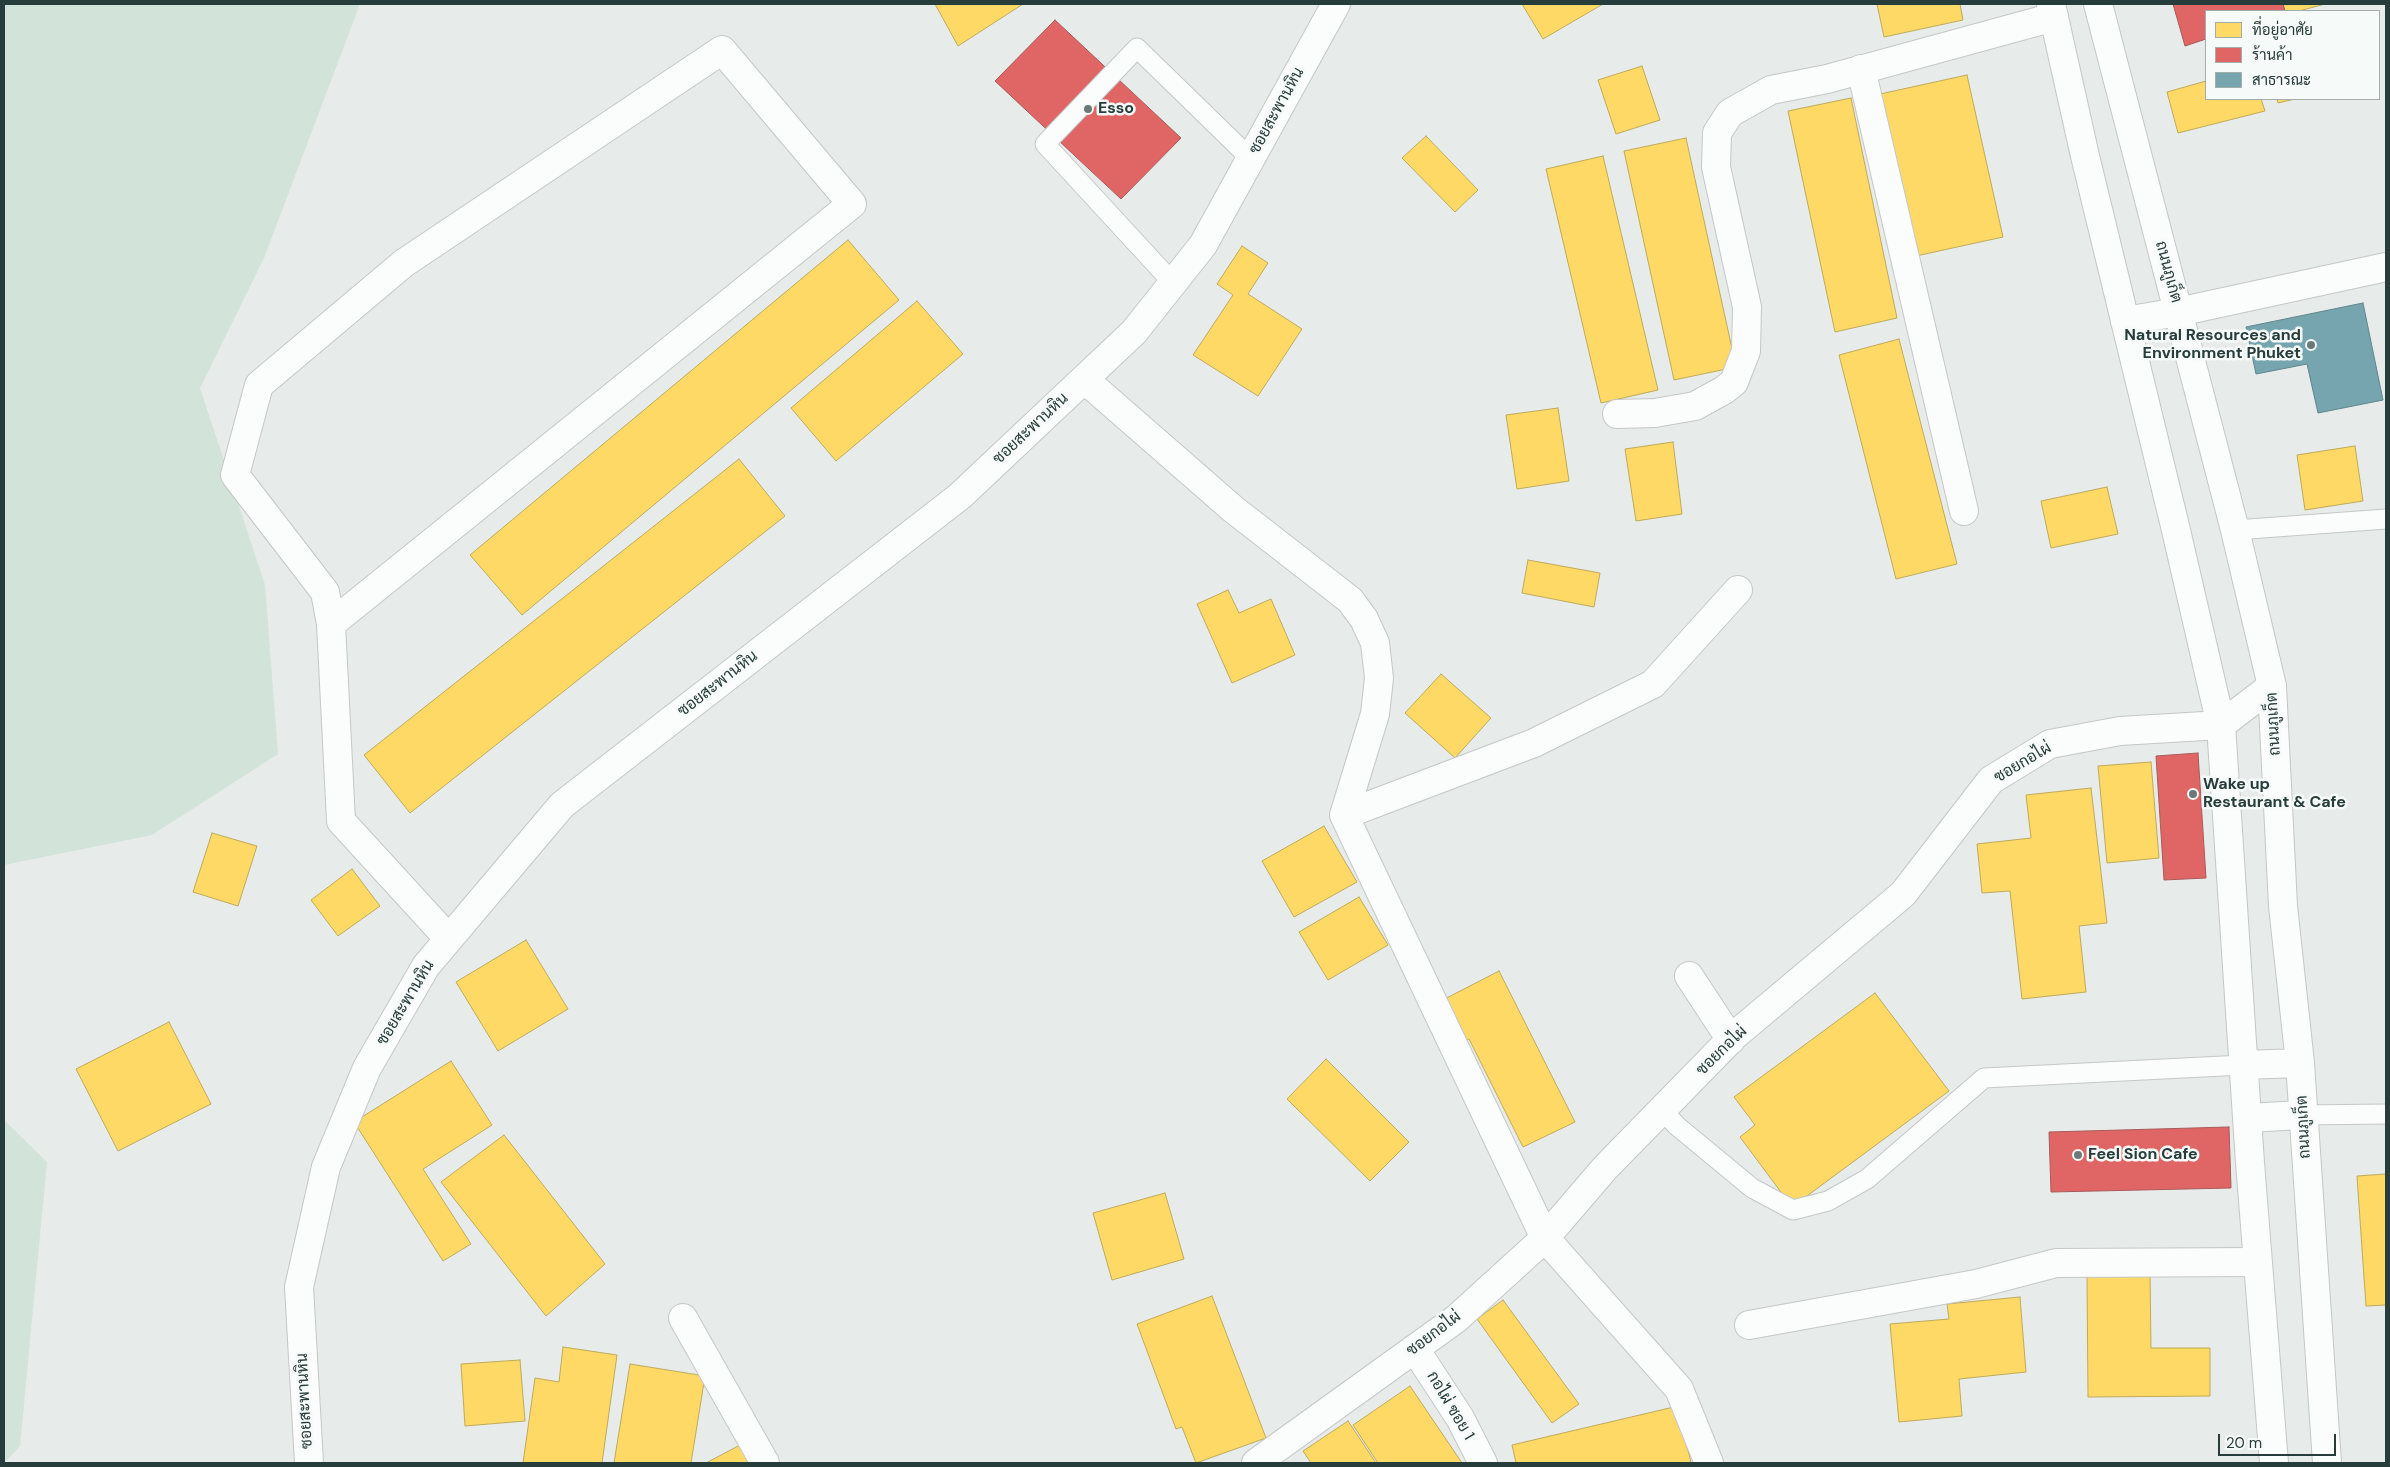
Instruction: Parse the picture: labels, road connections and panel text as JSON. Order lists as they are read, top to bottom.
{
  "streets": {
    "street": [
      "ซอยสะพานหิน",
      "ถนนภูเก็ต",
      "ซอยกอไผ่",
      "กอไผ่ ซอย 1"
    ]
  },
  "crossings": [
    ["ซอยกอไผ่", "กอไผ่ ซอย 1"]
  ],
  "places": [
    "Esso",
    "Natural Resources and Environment Phuket",
    "Wake up Restaurant & Cafe",
    "Feel Sion Cafe"
  ],
  "legend": ["ที่อยู่อาศัย", "ร้านค้า", "สาธารณะ"],
  "scale_bar": "20 m"
}
